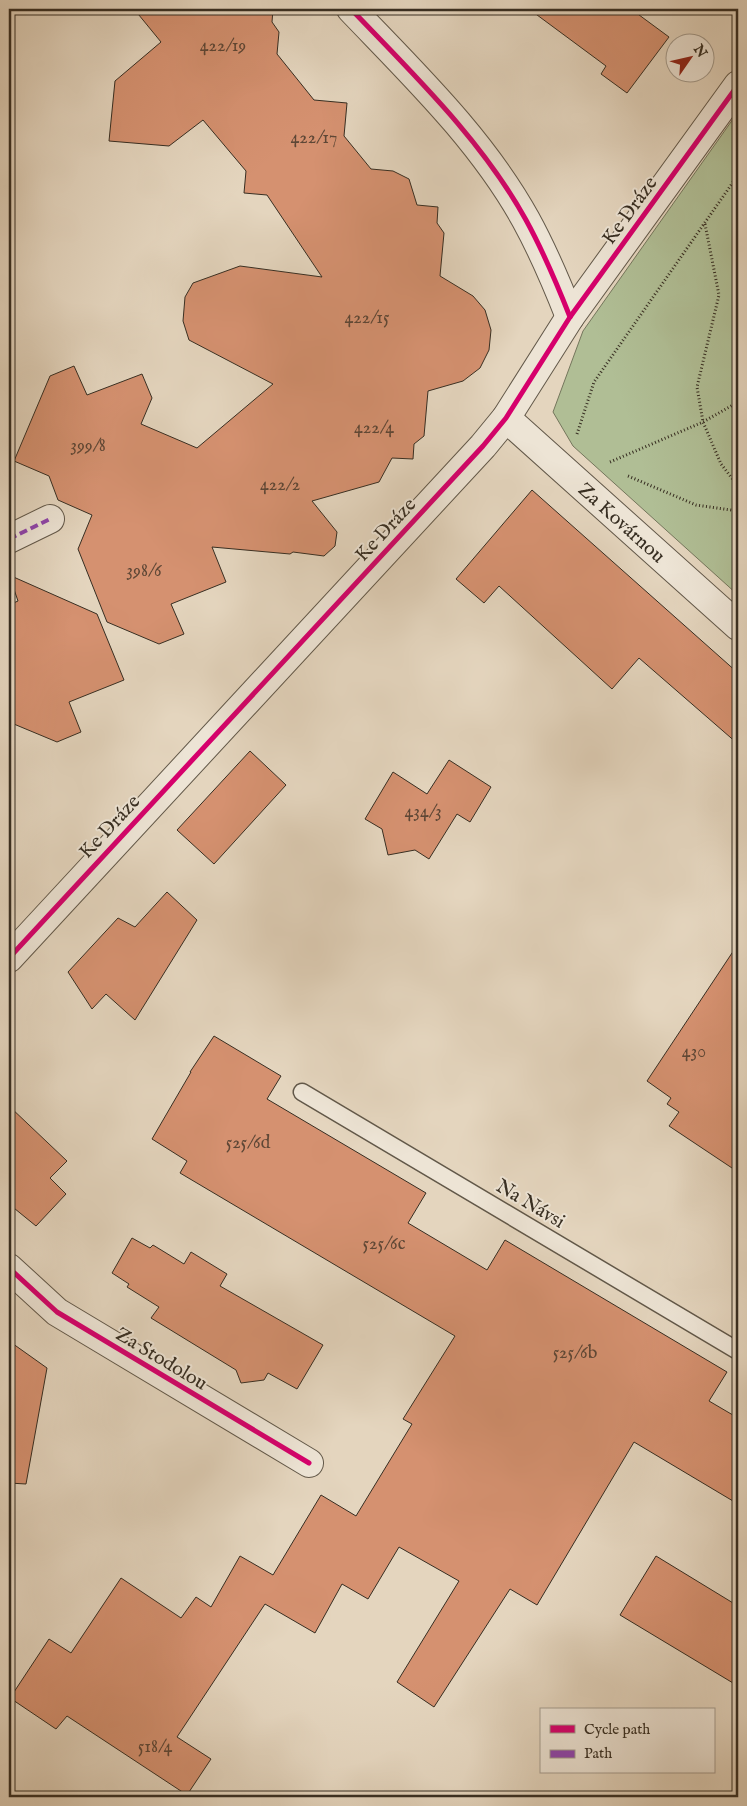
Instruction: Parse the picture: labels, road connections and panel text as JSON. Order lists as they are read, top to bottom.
{
  "streets": {
    "street": ["Ke Dráze", "Za Kovárnou", "Za Stodolou"],
    "lane": ["Na Návsi"]
  },
  "crossings": [
    ["Ke Dráze", "Za Kovárnou"]
  ],
  "house_numbers": [
    "422/19",
    "422/17",
    "422/15",
    "422/4",
    "399/8",
    "422/2",
    "398/6",
    "434/3",
    "430",
    "525/6d",
    "525/6c",
    "525/6b",
    "518/4"
  ],
  "legend": ["Cycle path", "Path"],
  "north": "top right"
}
